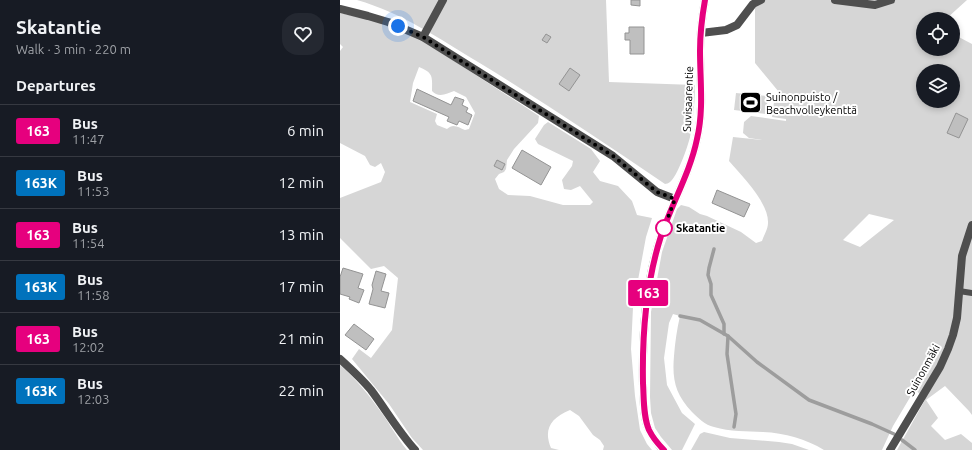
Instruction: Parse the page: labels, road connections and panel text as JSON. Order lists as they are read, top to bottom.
{
  "streets": {
    "street": ["Suvisaarentie", "Suinonmäki"]
  },
  "places": {
    "sports": ["Suinonpuisto / Beachvolleykenttä"],
    "other": ["Skatantie"]
  },
  "lines": ["bus line 163"],
  "page": {
    "heading": [
      ["Skatantie", "Walk · 3 min · 220 m"],
      "Departures"
    ],
    "on_map": "163",
    "list": [
      {
        "mark": "163",
        "name": "Bus",
        "note": "11:47",
        "value": "6 min"
      },
      {
        "mark": "163K",
        "name": "Bus",
        "note": "11:53",
        "value": "12 min"
      },
      {
        "mark": "163",
        "name": "Bus",
        "note": "11:54",
        "value": "13 min"
      },
      {
        "mark": "163K",
        "name": "Bus",
        "note": "11:58",
        "value": "17 min"
      },
      {
        "mark": "163",
        "name": "Bus",
        "note": "12:02",
        "value": "21 min"
      },
      {
        "mark": "163K",
        "name": "Bus",
        "note": "12:03",
        "value": "22 min"
      }
    ]
  }
}
